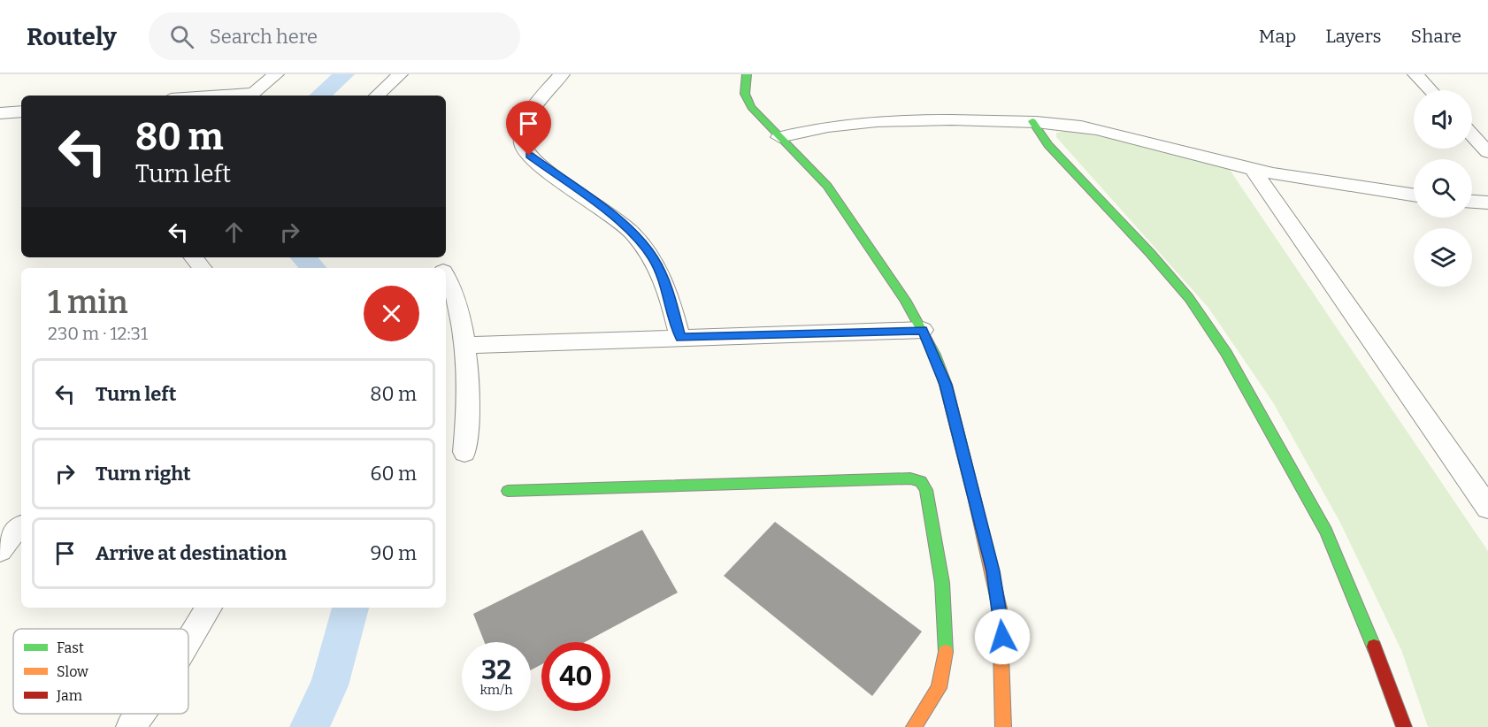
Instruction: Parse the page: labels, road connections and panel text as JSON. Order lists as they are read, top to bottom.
{
  "legend": ["Fast", "Slow", "Jam"],
  "page": {
    "header": "Routely",
    "search": "Search here",
    "nav": ["Map", "Layers", "Share"],
    "turn": ["80 m", "Turn left"],
    "heading": ["1 min", "230 m · 12:31"],
    "list": [
      {
        "name": "Turn left",
        "value": "80 m"
      },
      {
        "name": "Turn right",
        "value": "60 m"
      },
      {
        "name": "Arrive at destination",
        "value": "90 m"
      }
    ],
    "speed": "32 km/h",
    "limit": "40"
  }
}
